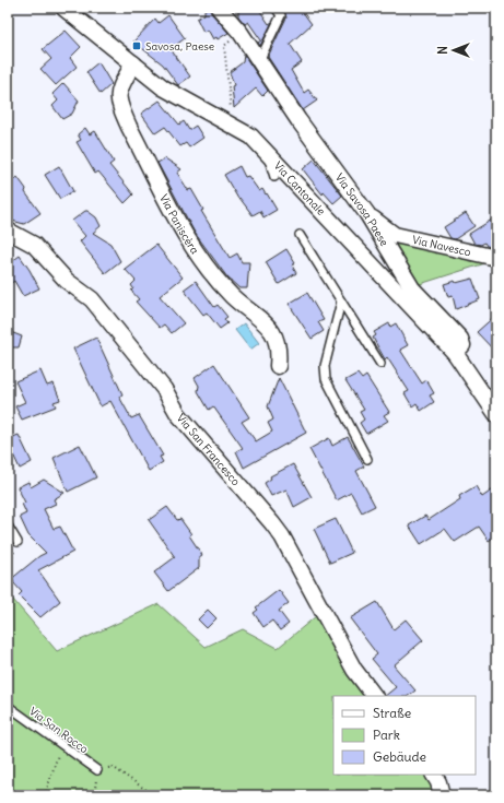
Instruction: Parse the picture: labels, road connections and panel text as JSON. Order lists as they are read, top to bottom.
{
  "streets": {
    "street": [
      "Via Cantonale",
      "Via Savosa Paese",
      "Via Paniscèra",
      "Via Navesco",
      "Via San Francesco"
    ],
    "lane": ["Via San Rocco"]
  },
  "crossings": [
    ["Via Cantonale", "Via Savosa Paese"],
    ["Via Cantonale", "Via Paniscèra"],
    ["Via Savosa Paese", "Via Navesco"]
  ],
  "places": {
    "transit": ["Savosa, Paese"]
  },
  "legend": ["Straße", "Park", "Gebäude"],
  "north": "left"
}
